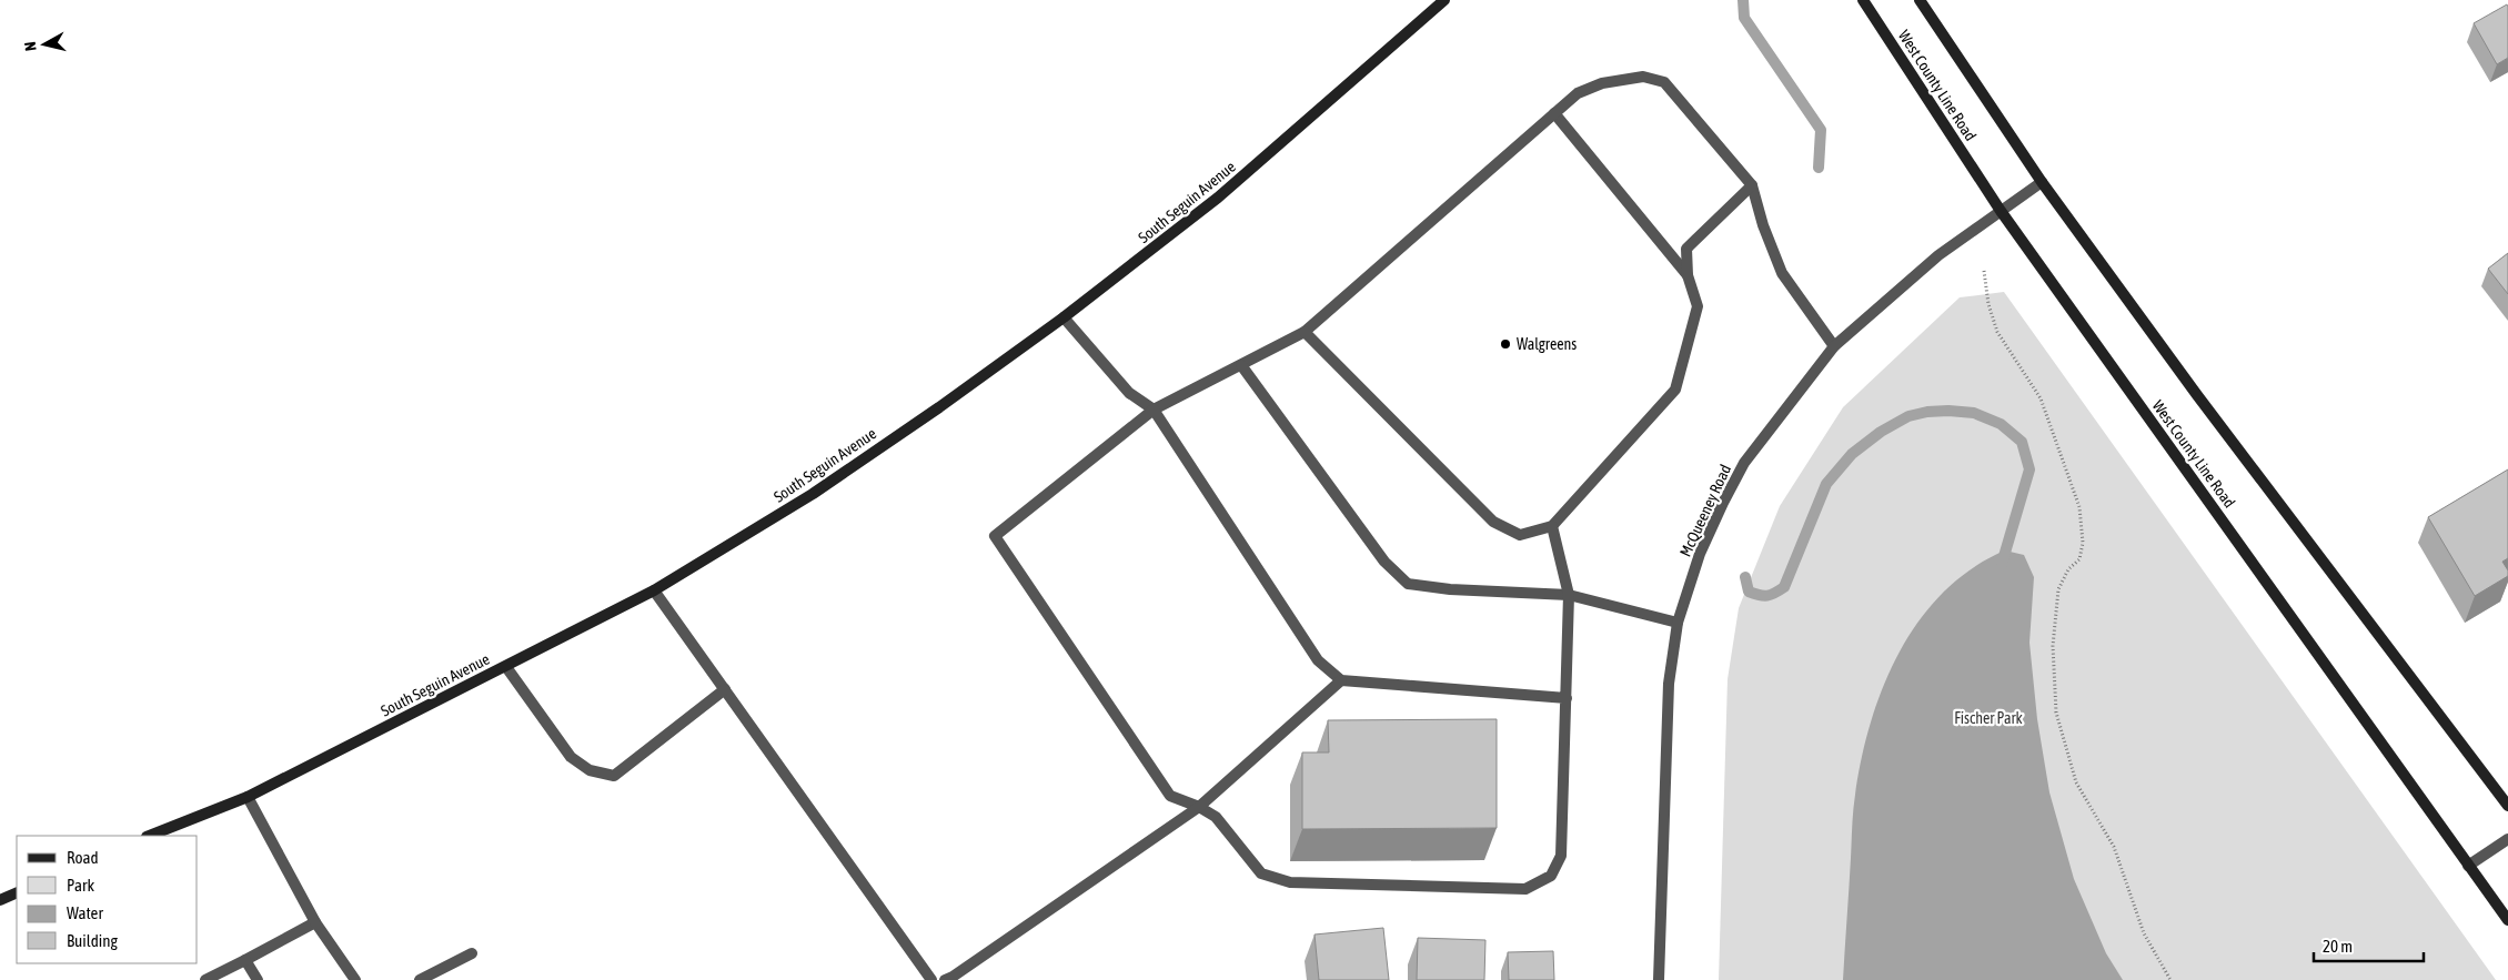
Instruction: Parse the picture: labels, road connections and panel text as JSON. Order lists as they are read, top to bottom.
{
  "streets": {
    "main road": ["West County Line Road", "South Seguin Avenue"],
    "street": ["McQueeney Road"]
  },
  "crossings": [
    ["West County Line Road", "McQueeney Road"]
  ],
  "parks": ["Fischer Park"],
  "places": ["Walgreens"],
  "legend": [
    "Road",
    "Park",
    "Water",
    "Building"
  ],
  "scale_bar": "20 m",
  "north": "left"
}
